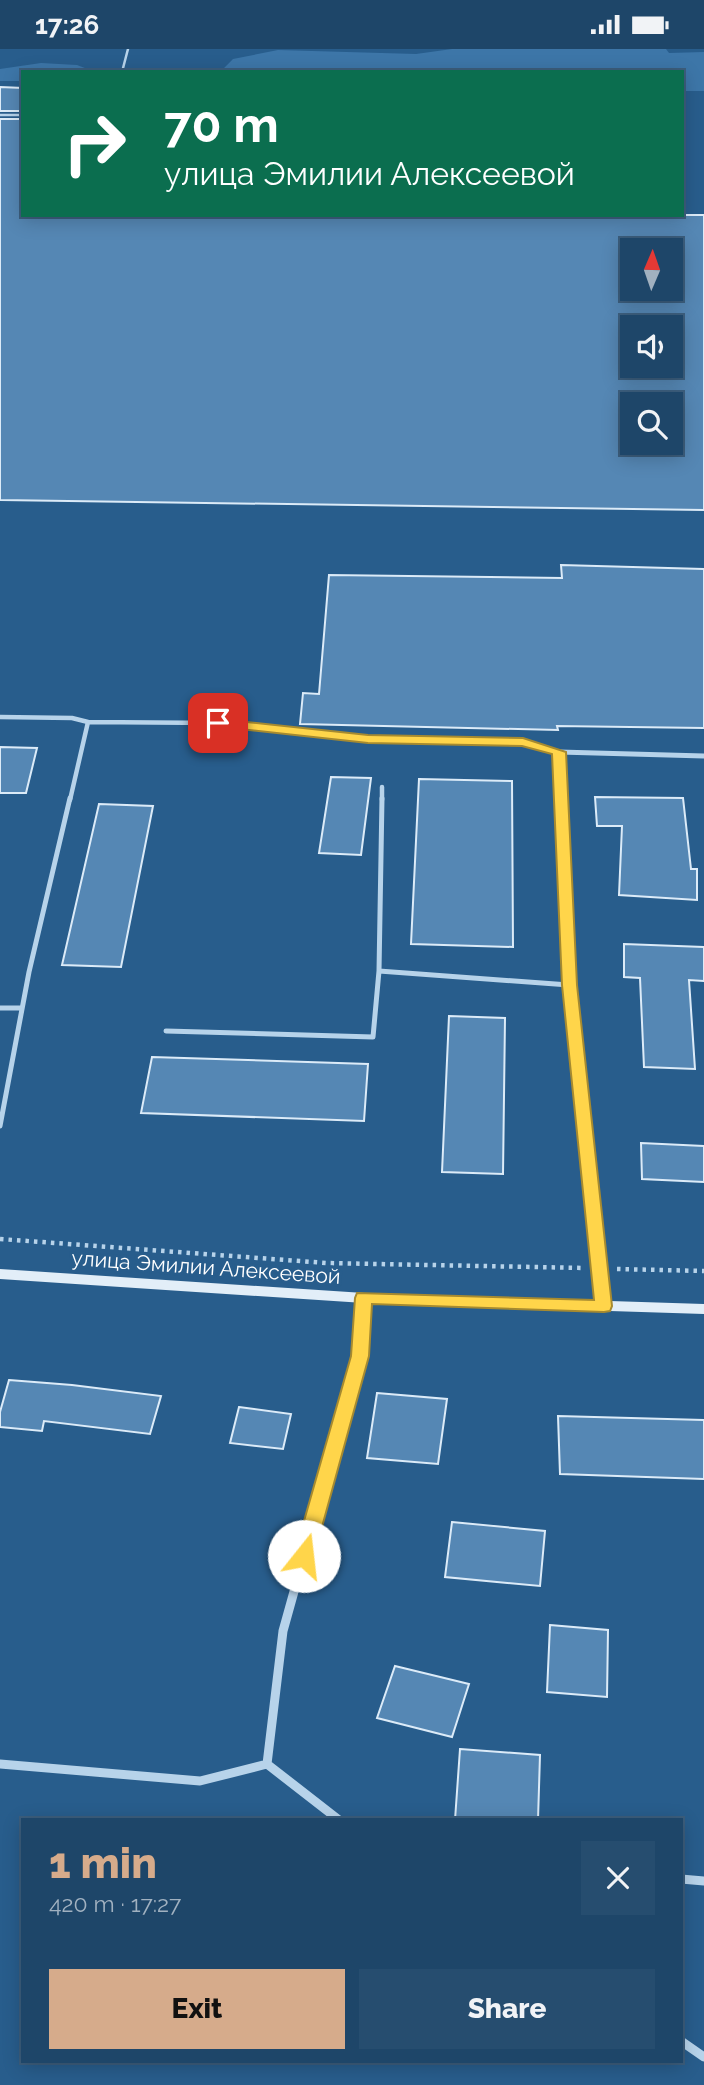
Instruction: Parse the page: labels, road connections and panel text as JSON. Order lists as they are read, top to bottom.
{
  "streets": {
    "street": ["улица Эмилии Алексеевой"]
  },
  "north": "top",
  "page": {
    "status": "17:26",
    "turn": ["70 m", "улица Эмилии Алексеевой"],
    "heading": ["1 min", "420 m · 17:27"],
    "buttons": ["Exit", "Share"]
  }
}
